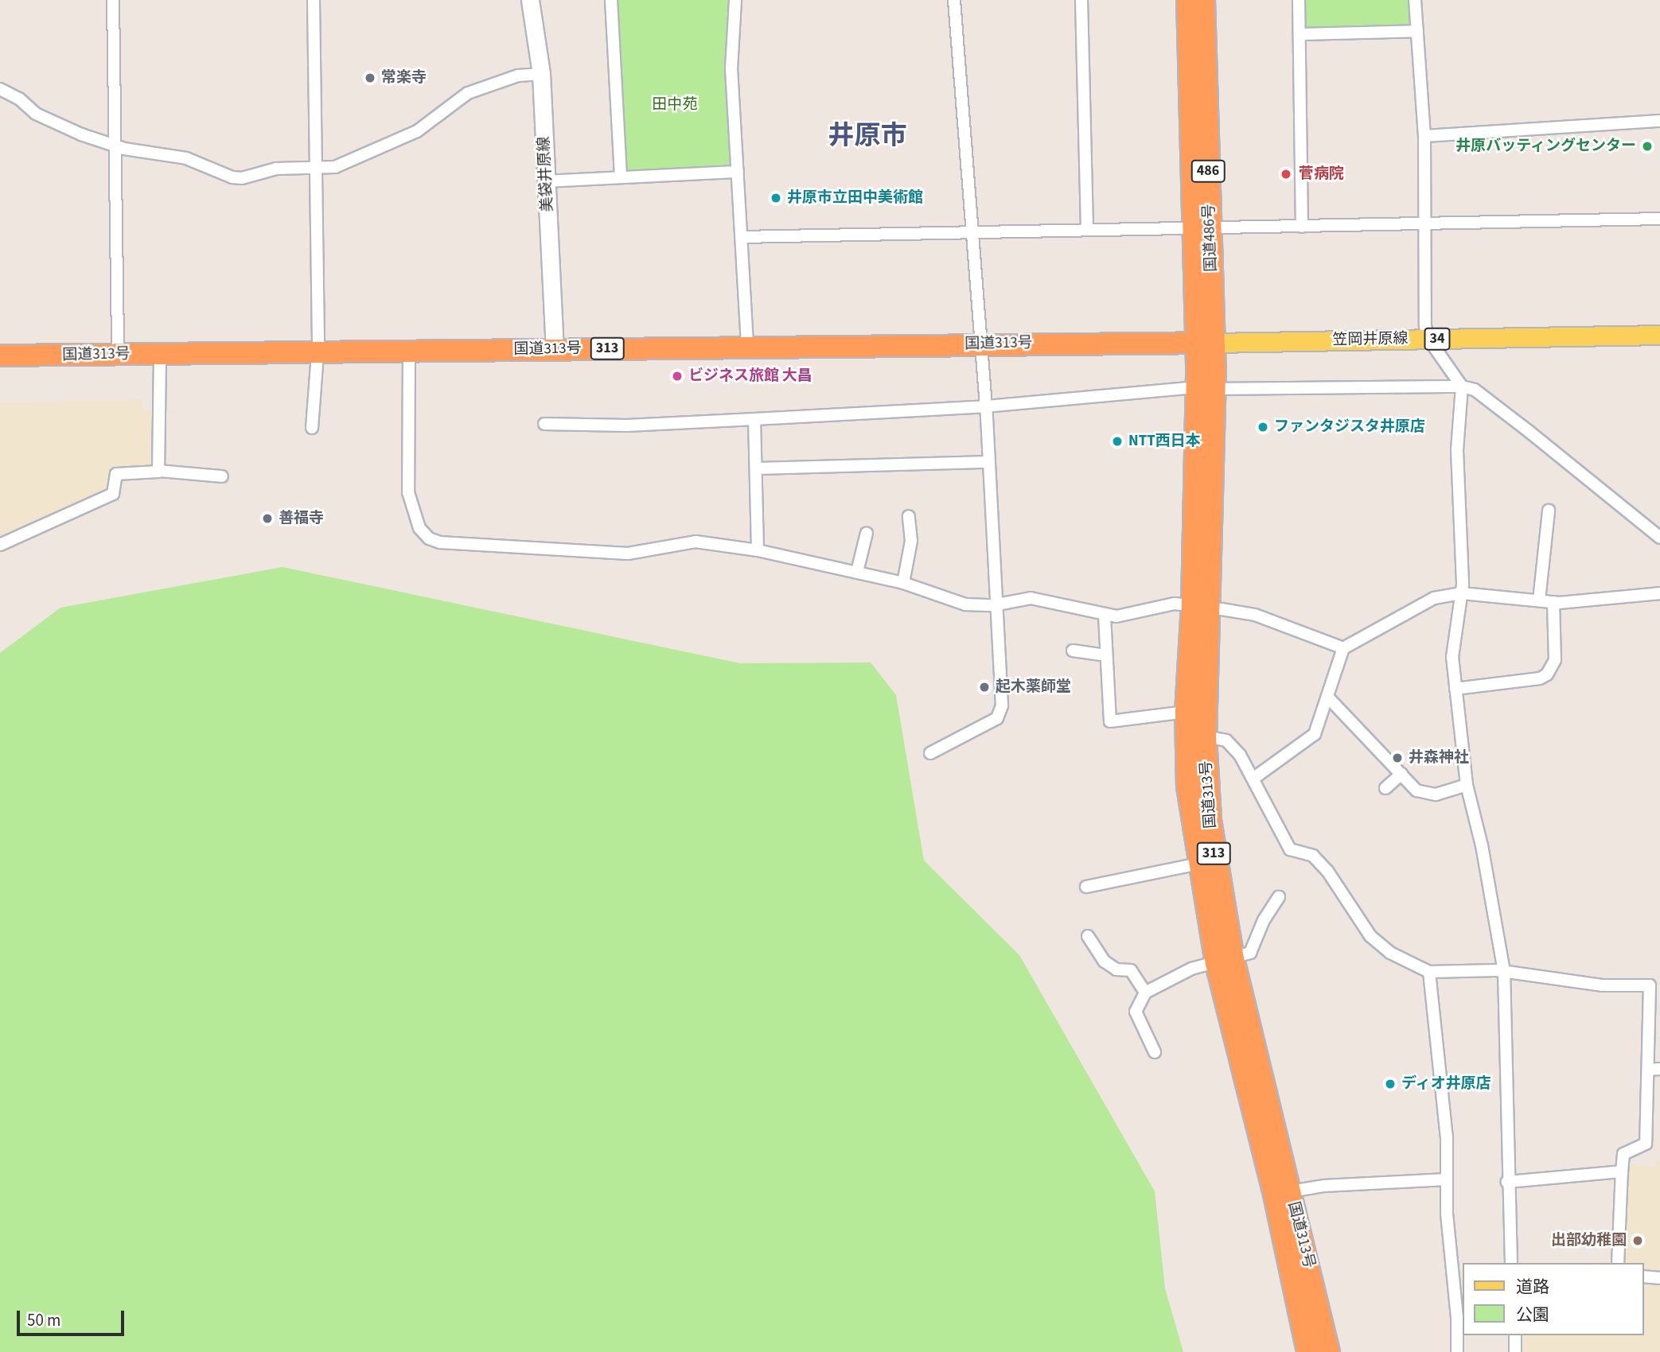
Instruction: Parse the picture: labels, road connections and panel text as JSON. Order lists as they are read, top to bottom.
{
  "streets": {
    "highway": [
      "486",
      "国道486号",
      "国道313号",
      "313"
    ],
    "main road": ["美袋井原線", "34", "笠岡井原線"]
  },
  "crossings": [
    ["美袋井原線", "国道313号"],
    ["国道486号", "笠岡井原線"],
    ["国道486号", "国道313号"],
    ["笠岡井原線", "国道313号"]
  ],
  "districts": ["井原市"],
  "parks": ["田中苑"],
  "places": [
    "常楽寺",
    "井原バッティングセンター",
    "菅病院",
    "井原市立田中美術館",
    "ビジネス旅館 大昌",
    "ファンタジスタ井原店",
    "NTT西日本",
    "善福寺",
    "起木薬師堂",
    "井森神社",
    "ディオ井原店",
    "出部幼稚園"
  ],
  "legend": ["道路", "公園"],
  "scale_bar": "50 m"
}
